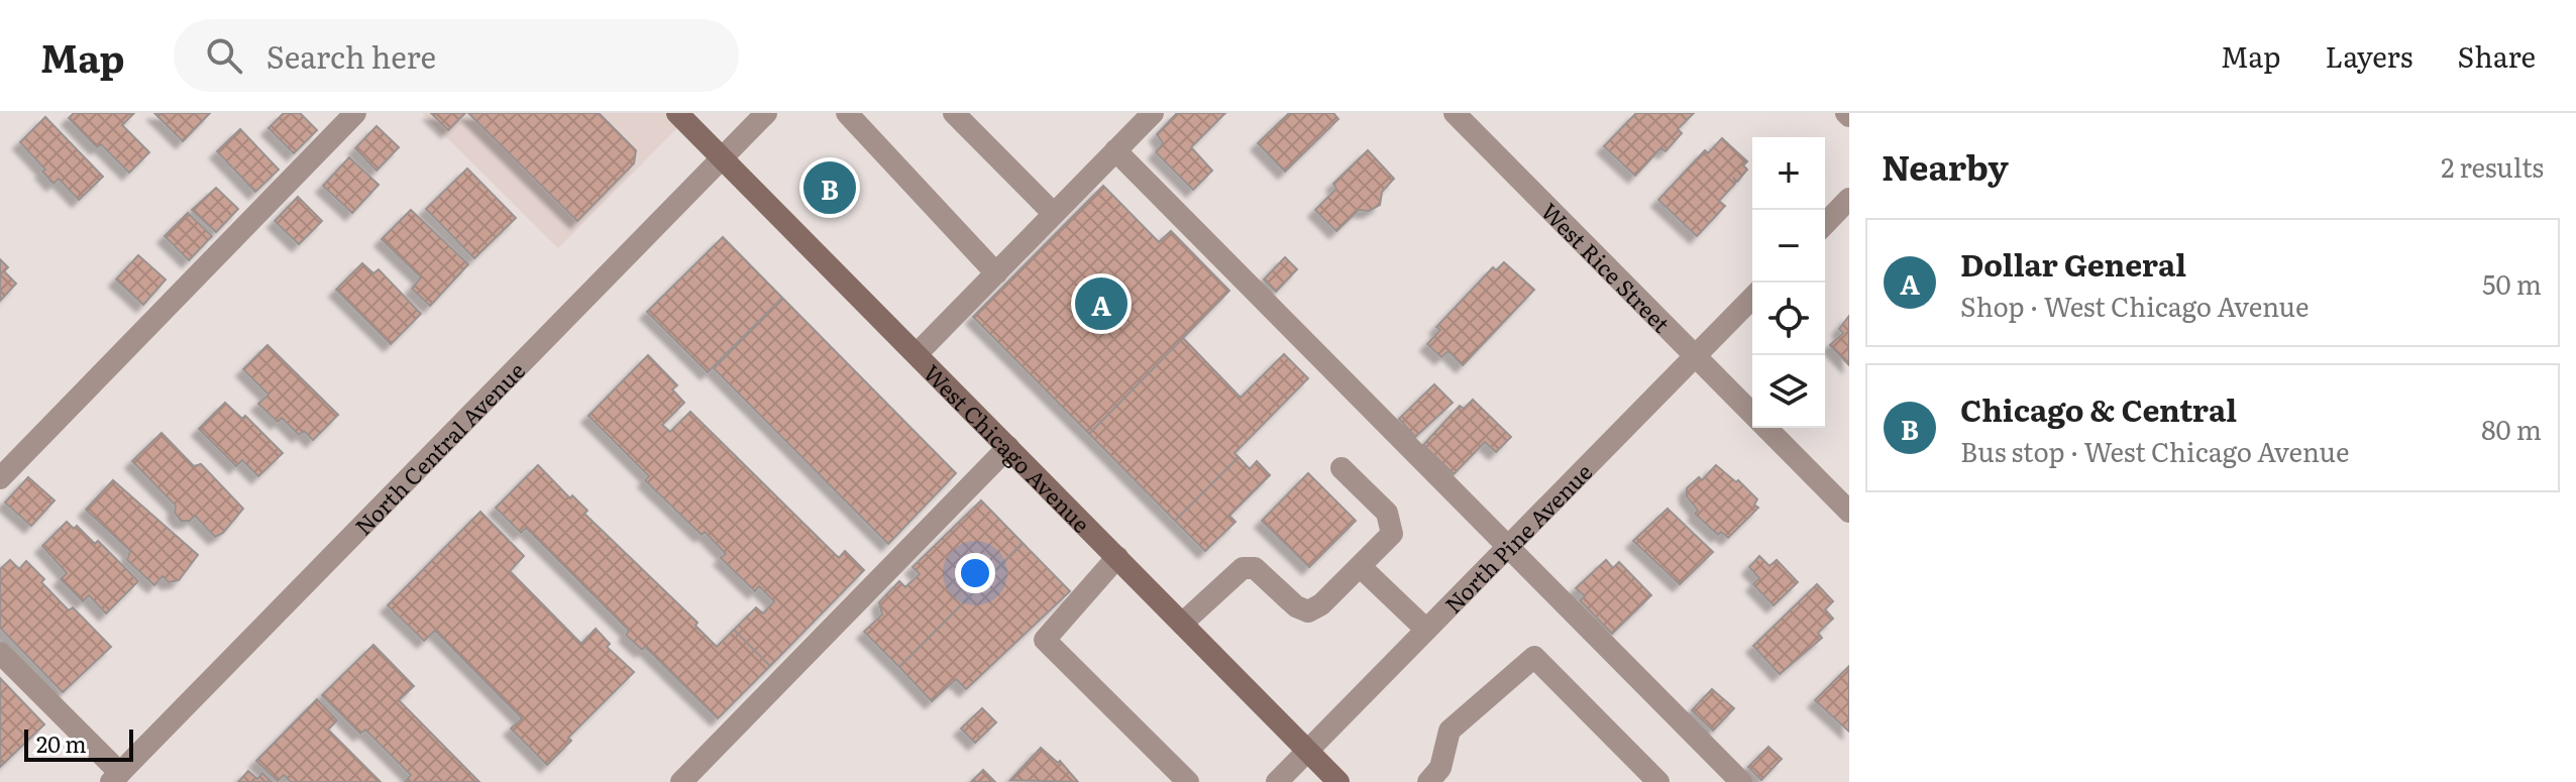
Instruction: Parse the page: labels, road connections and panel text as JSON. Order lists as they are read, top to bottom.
{
  "streets": {
    "main road": ["West Chicago Avenue"],
    "street": ["West Rice Street", "North Central Avenue", "North Pine Avenue"]
  },
  "crossings": [
    ["West Rice Street", "North Pine Avenue"],
    ["West Chicago Avenue", "North Central Avenue"],
    ["West Chicago Avenue", "North Pine Avenue"]
  ],
  "scale_bar": "20 m",
  "page": {
    "header": "Map",
    "search": "Search here",
    "nav": ["Map", "Layers", "Share"],
    "heading": ["Nearby", "2 results"],
    "map_buttons": ["+", "−"],
    "pins": ["B", "A"],
    "list": [
      {
        "mark": "A",
        "name": "Dollar General",
        "note": "Shop · West Chicago Avenue",
        "value": "50 m"
      },
      {
        "mark": "B",
        "name": "Chicago & Central",
        "note": "Bus stop · West Chicago Avenue",
        "value": "80 m"
      }
    ],
    "scale": "20 m"
  }
}
